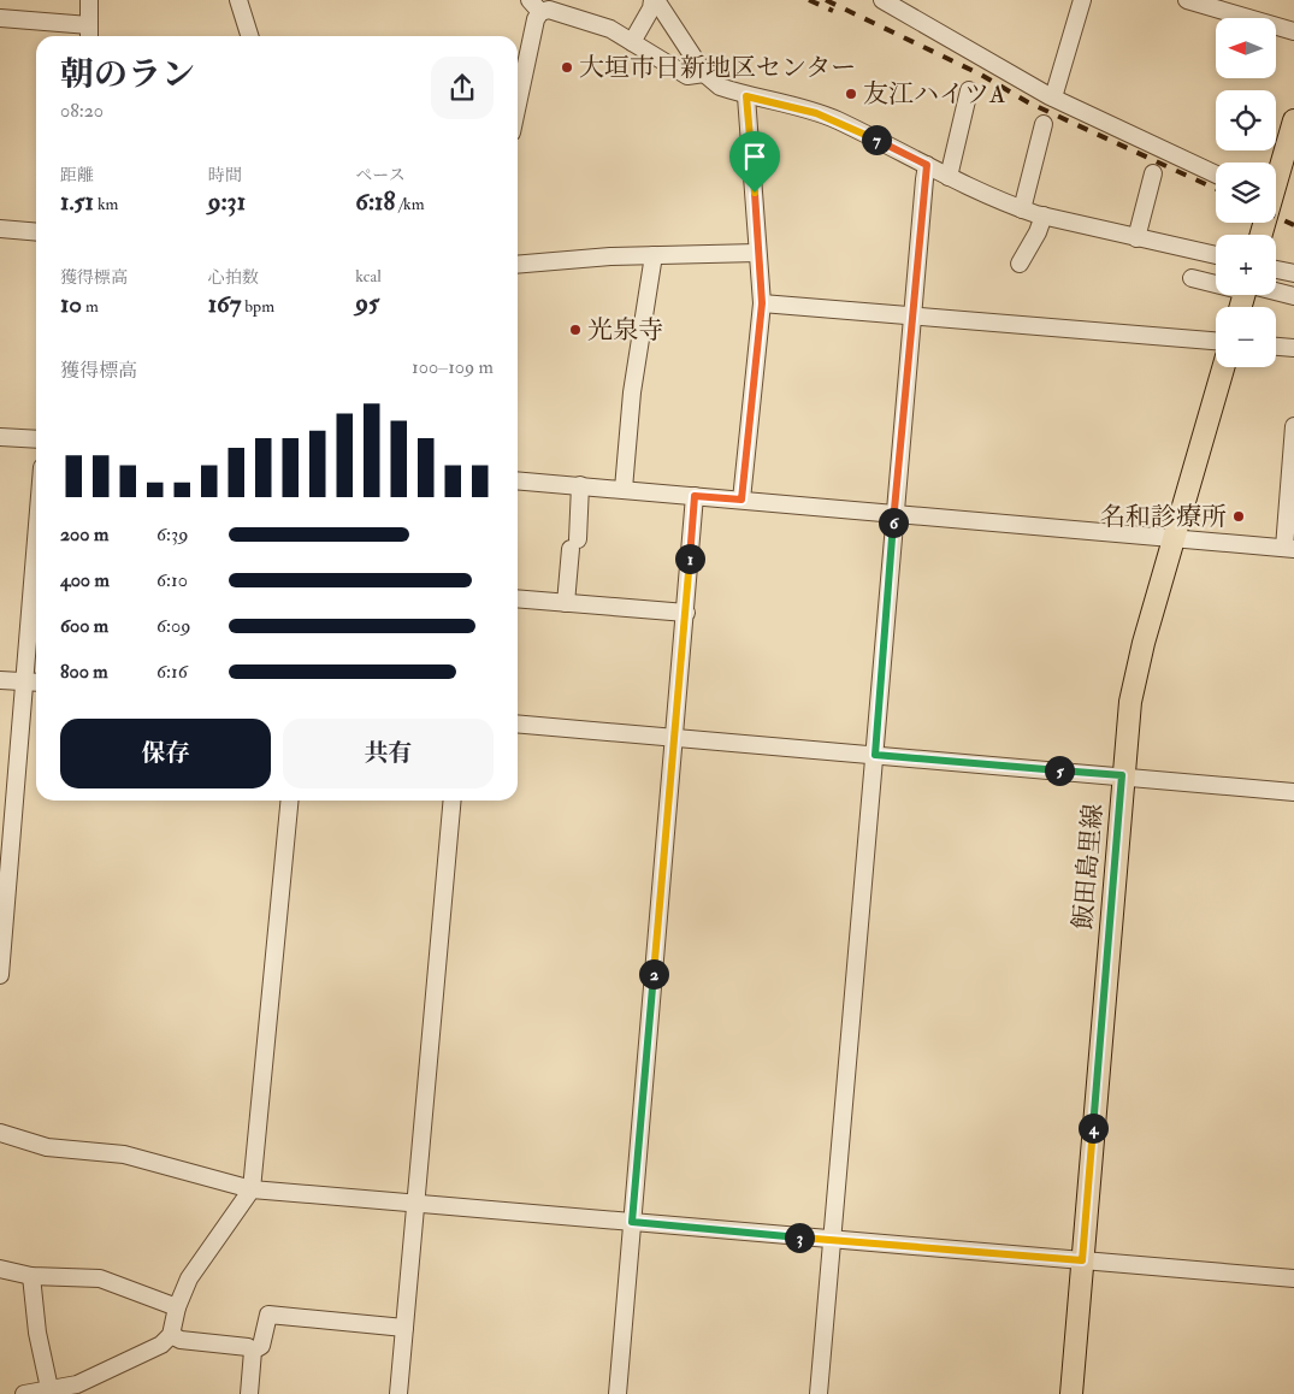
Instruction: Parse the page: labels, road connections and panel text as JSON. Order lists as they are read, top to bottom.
{
  "streets": {
    "main road": ["飯田島里線"]
  },
  "places": [
    "大垣市日新地区センター",
    "友江ハイツA",
    "光泉寺",
    "名和診療所"
  ],
  "north": "left",
  "page": {
    "map_buttons": ["+", "−"],
    "heading": ["朝のラン", "08:20"],
    "pins": [
      "7",
      "6",
      "1",
      "5",
      "2",
      "4",
      "3"
    ],
    "stats": [
      ["距離", "1.51 km"],
      ["時間", "9:31"],
      ["ペース", "6:18 /km"],
      ["獲得標高", "10 m"],
      ["心拍数", "167 bpm"],
      ["kcal", "95"]
    ],
    "chart": ["獲得標高", "100–109 m"],
    "list": [
      {
        "name": "200 m",
        "note": "6:39"
      },
      {
        "name": "400 m",
        "note": "6:10"
      },
      {
        "name": "600 m",
        "note": "6:09"
      },
      {
        "name": "800 m",
        "note": "6:16"
      }
    ],
    "buttons": ["保存", "共有"]
  }
}
